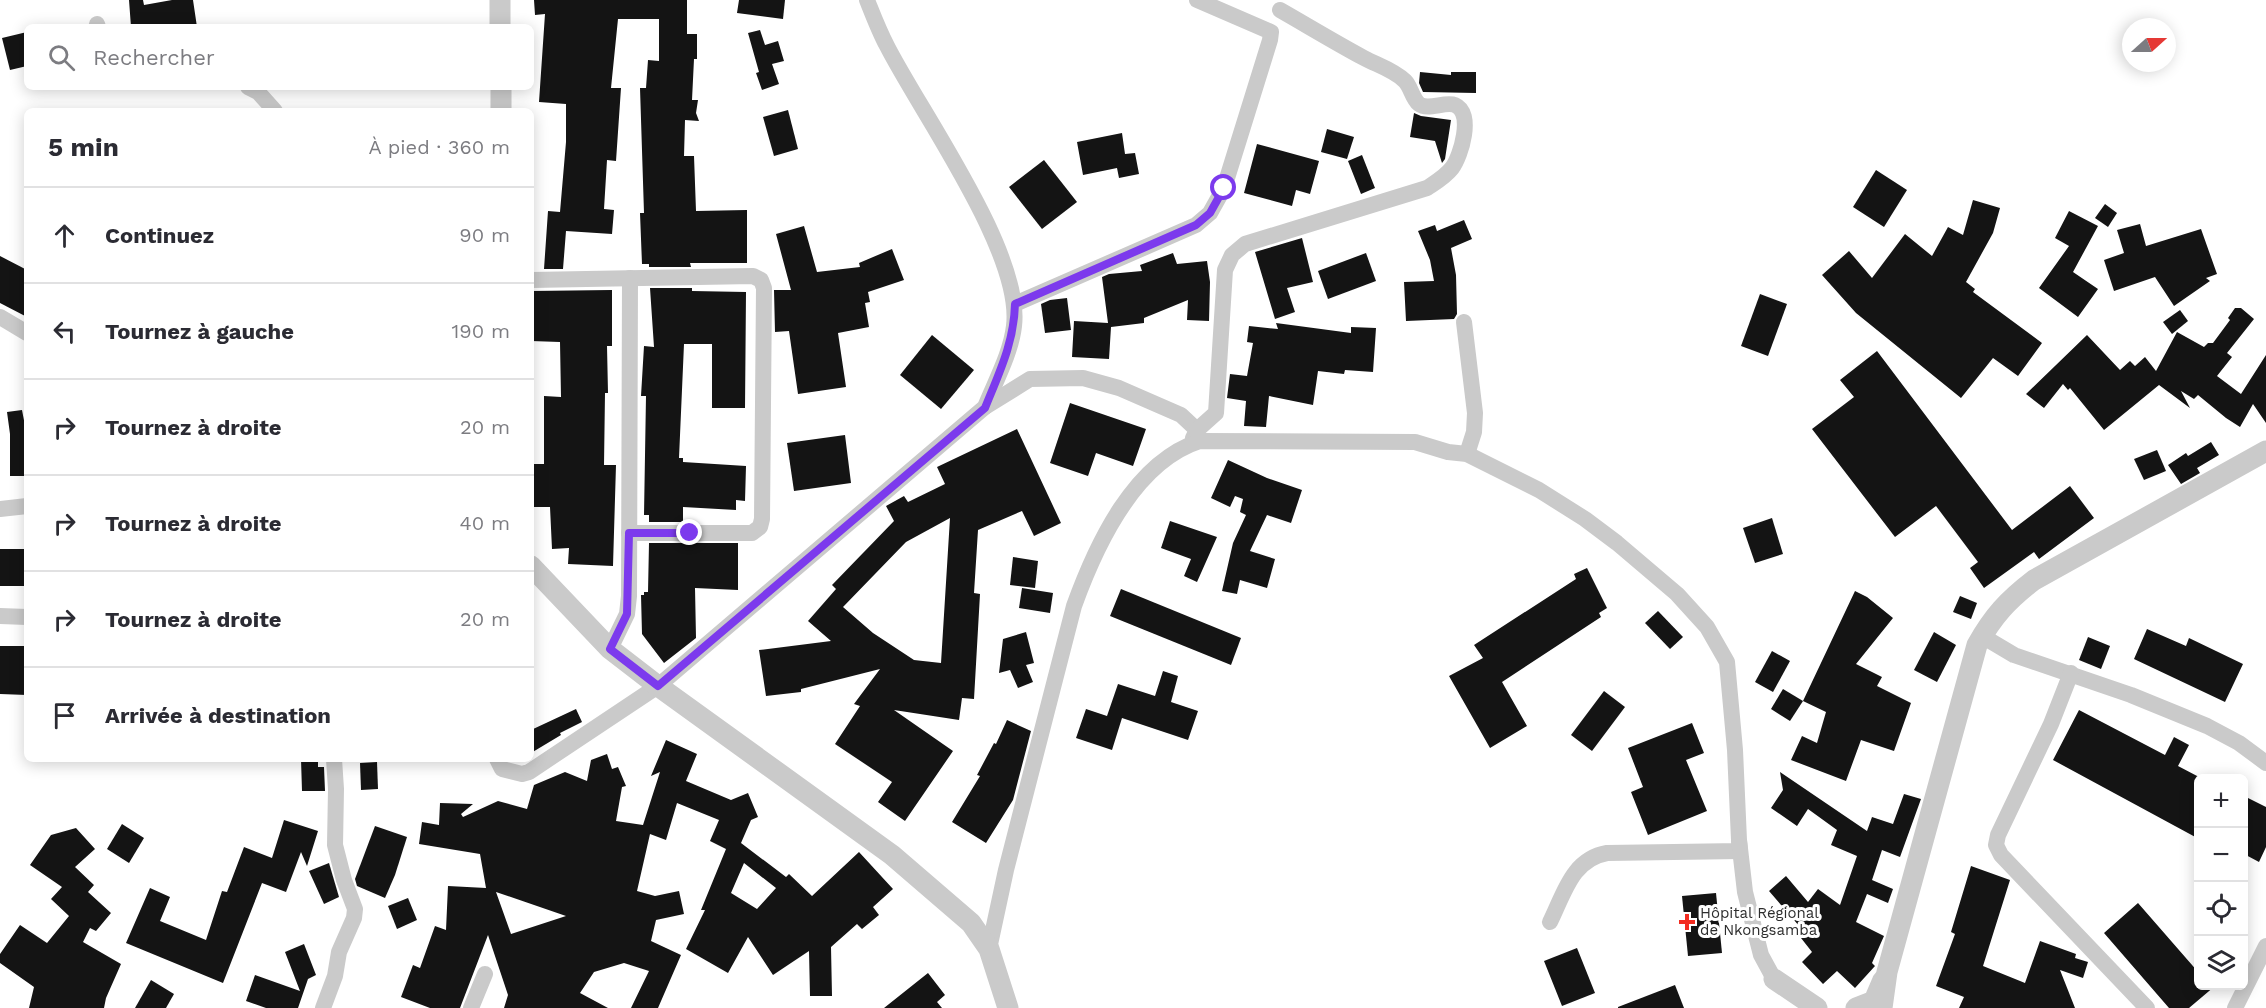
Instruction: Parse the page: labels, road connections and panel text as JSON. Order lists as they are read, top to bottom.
{
  "places": {
    "health": ["Hôpital Régional de Nkongsamba"]
  },
  "north": "right",
  "page": {
    "search": "Rechercher",
    "heading": ["5 min", "À pied · 360 m"],
    "list": [
      ["Continuez", "90 m"],
      ["Tournez à gauche", "190 m"],
      ["Tournez à droite", "20 m"],
      ["Tournez à droite", "40 m"],
      ["Tournez à droite", "20 m"],
      "Arrivée à destination"
    ],
    "map_buttons": ["+", "−"]
  }
}
